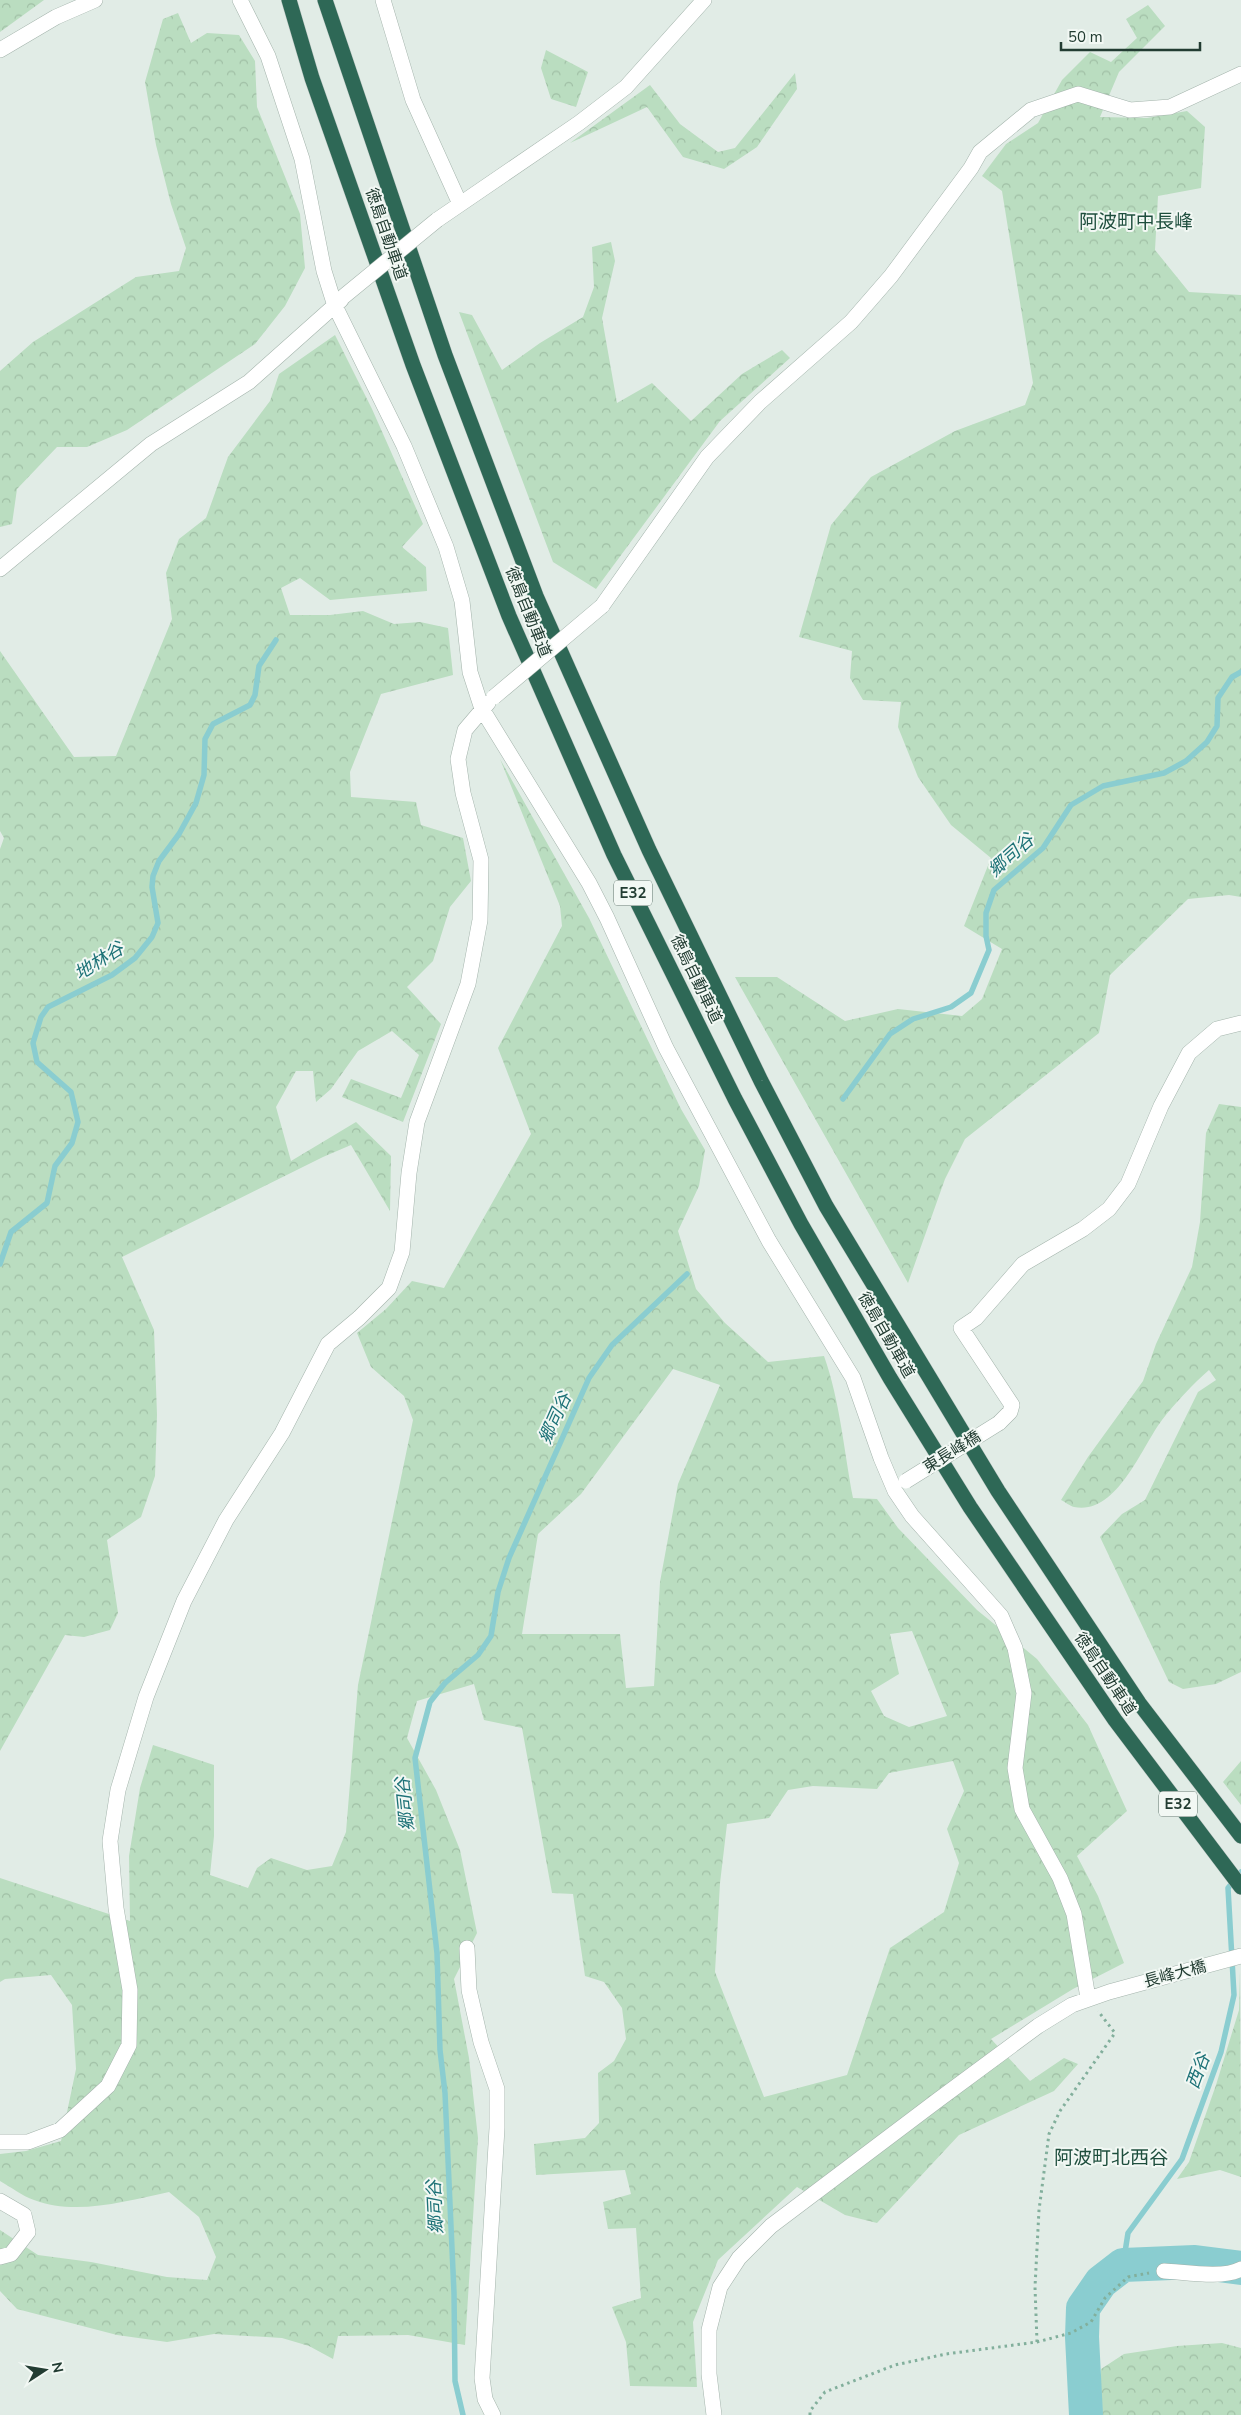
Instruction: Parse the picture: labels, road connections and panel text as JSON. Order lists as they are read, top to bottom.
{
  "streets": {
    "highway": ["徳島自動車道", "E32"],
    "street": ["東長峰橋", "長峰大橋"]
  },
  "districts": ["阿波町中長峰", "阿波町北西谷"],
  "water": ["郷司谷", "地林谷", "西谷"],
  "scale_bar": "50 m",
  "north": "right"
}
